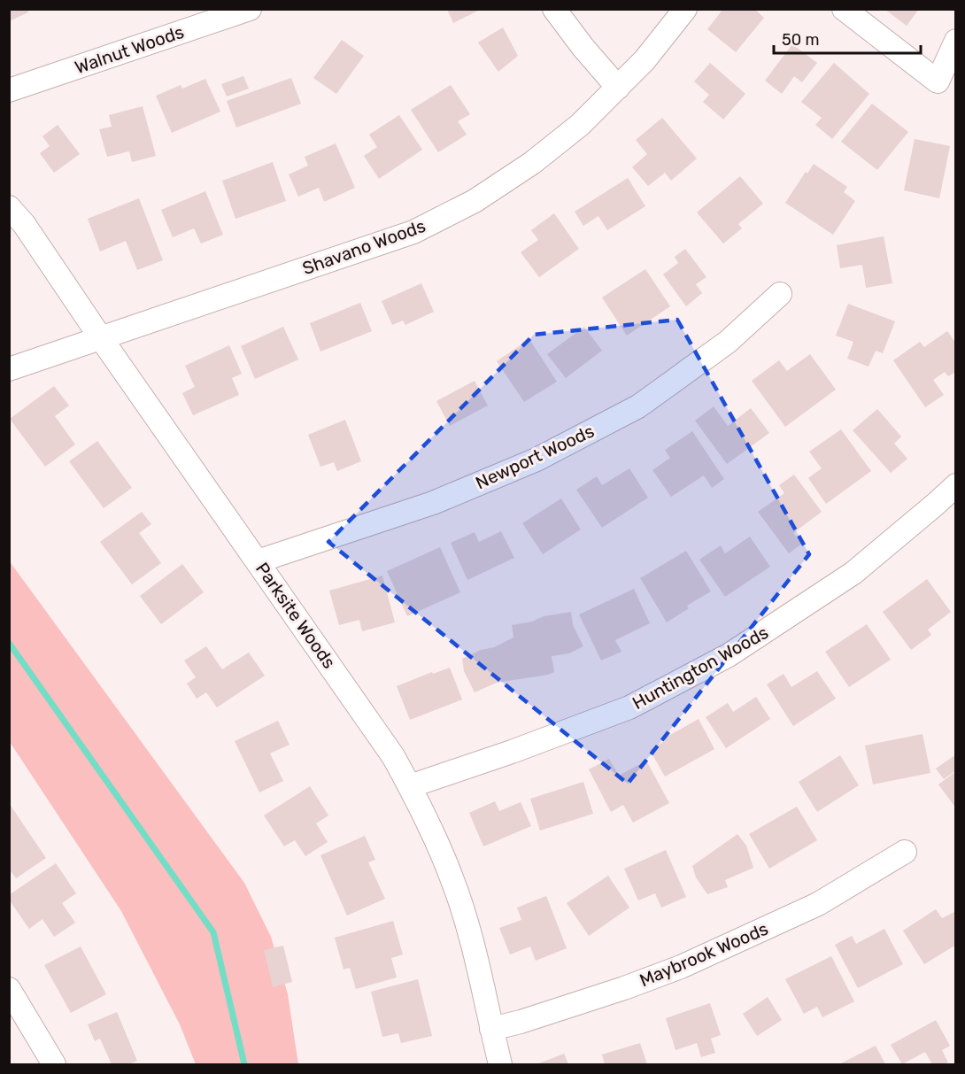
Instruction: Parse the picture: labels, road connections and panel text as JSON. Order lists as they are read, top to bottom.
{
  "streets": {
    "street": [
      "Walnut Woods",
      "Shavano Woods",
      "Newport Woods",
      "Parksite Woods",
      "Huntington Woods",
      "Maybrook Woods"
    ]
  },
  "crossings": [
    ["Shavano Woods", "Parksite Woods"],
    ["Newport Woods", "Parksite Woods"],
    ["Parksite Woods", "Huntington Woods"],
    ["Parksite Woods", "Maybrook Woods"]
  ],
  "scale_bar": "50 m"
}
